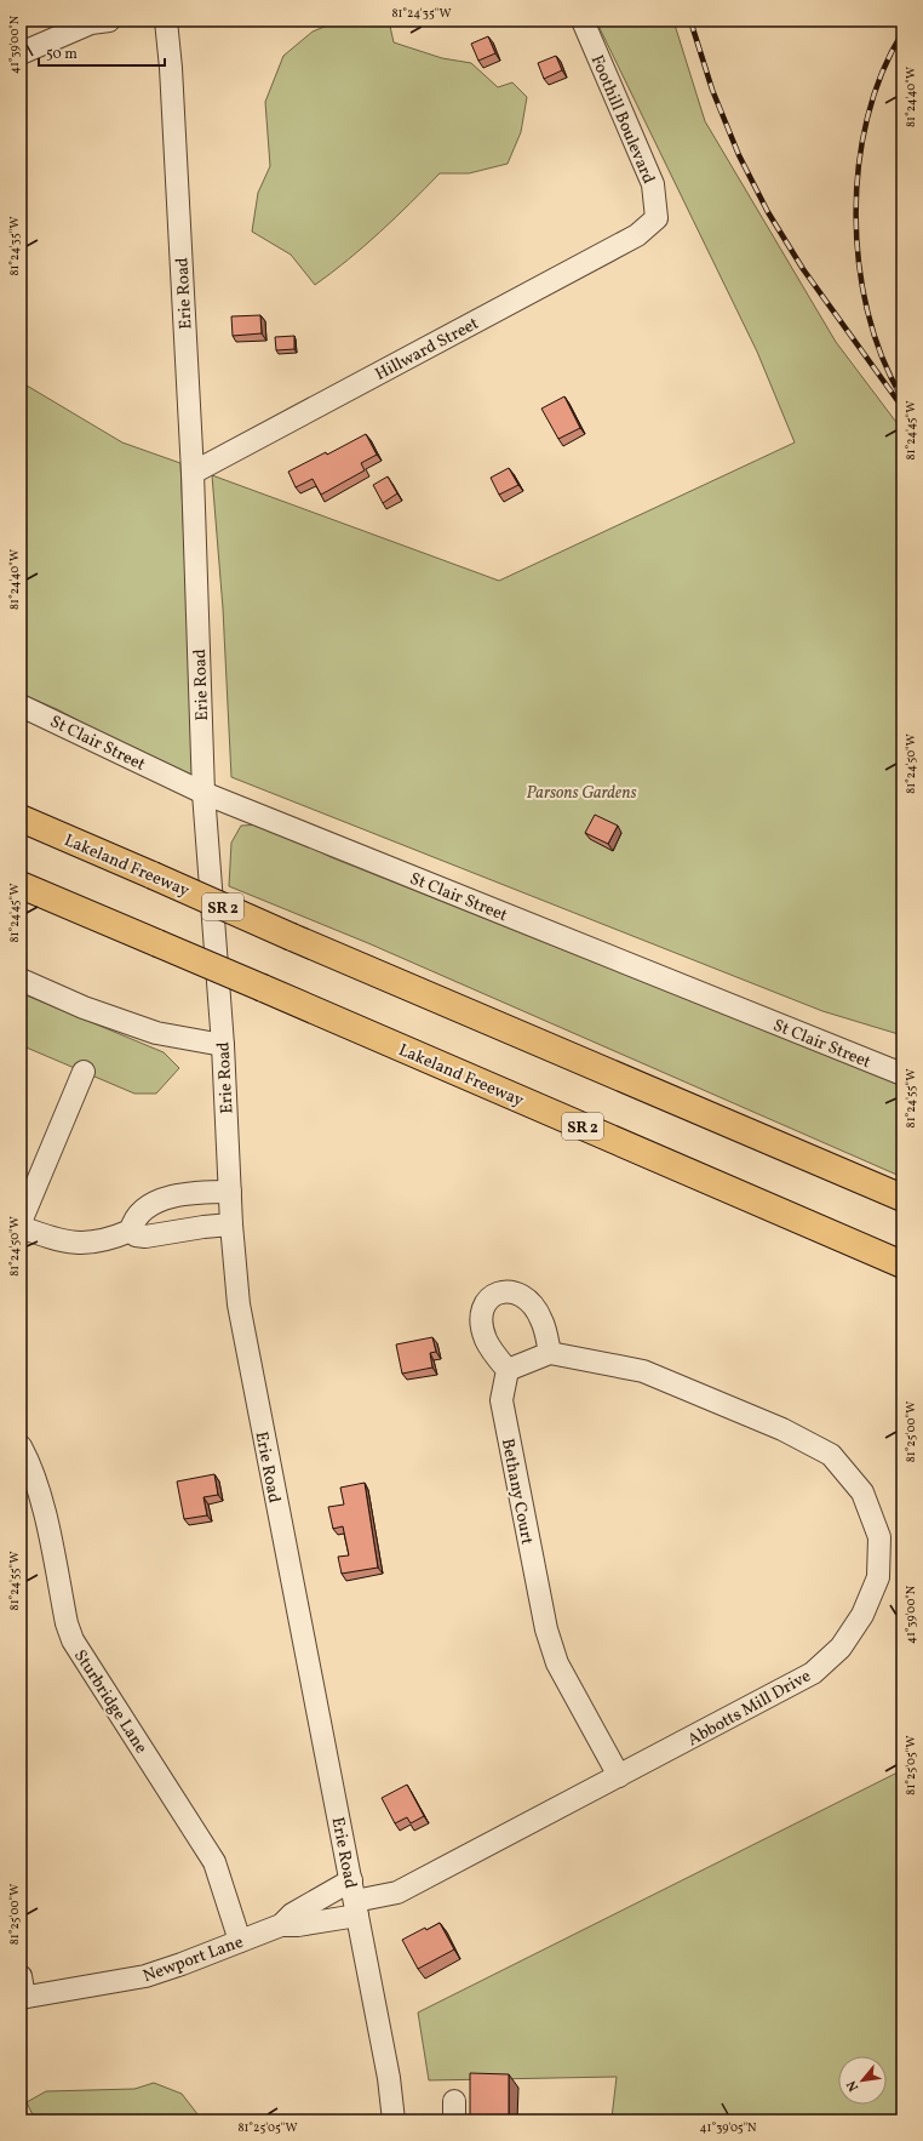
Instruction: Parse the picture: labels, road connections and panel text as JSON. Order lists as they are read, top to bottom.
{
  "streets": {
    "highway": ["Lakeland Freeway", "SR 2"],
    "street": [
      "Foothill Boulevard",
      "Erie Road",
      "Hillward Street",
      "St Clair Street",
      "Bethany Court",
      "Sturbridge Lane",
      "Abbotts Mill Drive",
      "Newport Lane"
    ]
  },
  "crossings": [
    ["Foothill Boulevard", "Hillward Street"],
    ["Erie Road", "Hillward Street"],
    ["Erie Road", "St Clair Street"],
    ["Erie Road", "Abbotts Mill Drive"],
    ["Erie Road", "Newport Lane"],
    ["Bethany Court", "Abbotts Mill Drive"],
    ["Sturbridge Lane", "Newport Lane"],
    ["Abbotts Mill Drive", "Newport Lane"]
  ],
  "parks": ["Parsons Gardens"],
  "scale_bar": "50 m",
  "north": "bottom left",
  "coordinates": [
    "81°24'35\"W",
    "41°39'00\"N",
    "81°24'40\"W",
    "81°24'45\"W",
    "81°24'50\"W",
    "81°24'55\"W",
    "81°25'00\"W",
    "81°25'05\"W",
    "41°39'05\"N"
  ]
}
